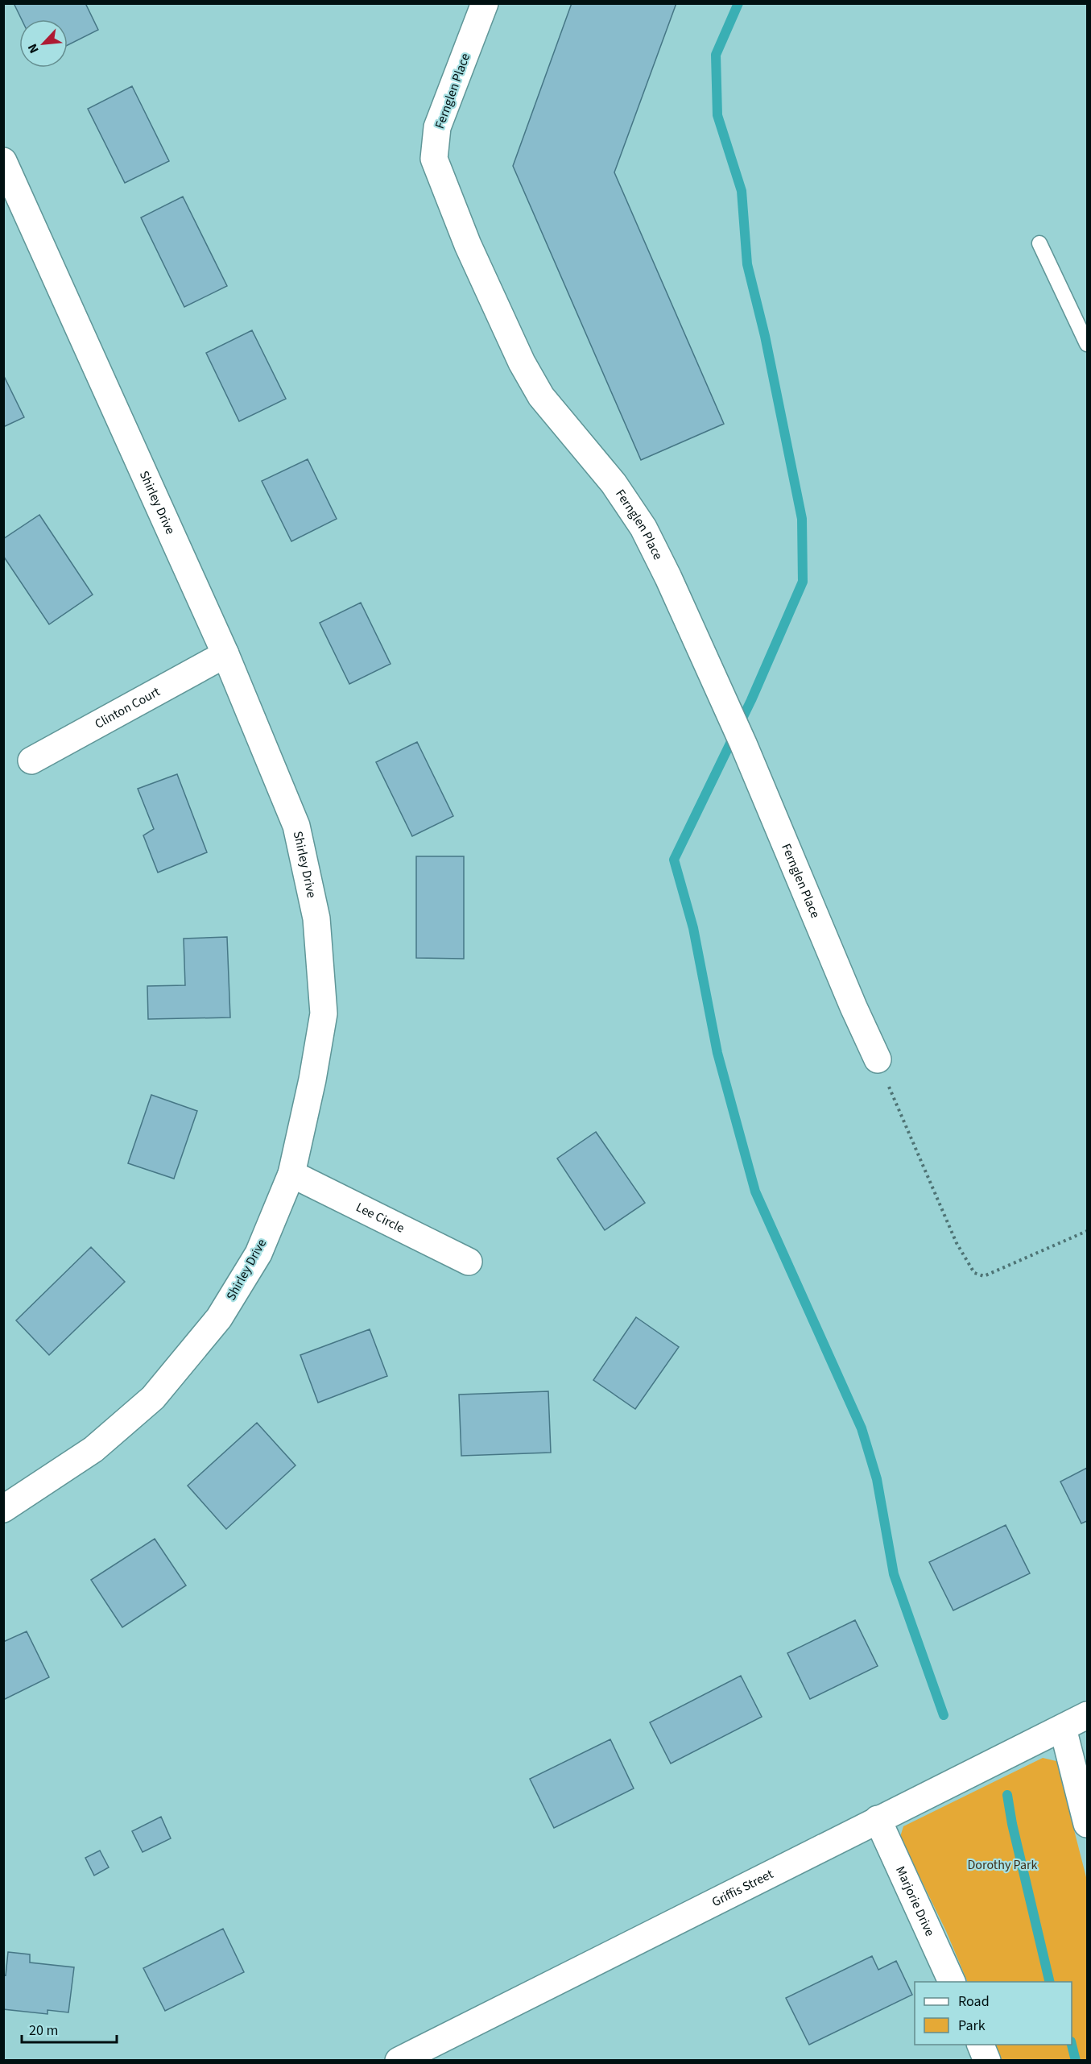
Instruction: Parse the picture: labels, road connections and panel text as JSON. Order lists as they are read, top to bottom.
{
  "streets": {
    "street": [
      "Fernglen Place",
      "Shirley Drive",
      "Clinton Court",
      "Lee Circle",
      "Griffis Street",
      "Marjorie Drive"
    ]
  },
  "crossings": [
    ["Shirley Drive", "Clinton Court"],
    ["Shirley Drive", "Lee Circle"],
    ["Griffis Street", "Marjorie Drive"]
  ],
  "parks": ["Dorothy Park"],
  "legend": ["Road", "Park"],
  "scale_bar": "20 m",
  "north": "bottom left"
}
